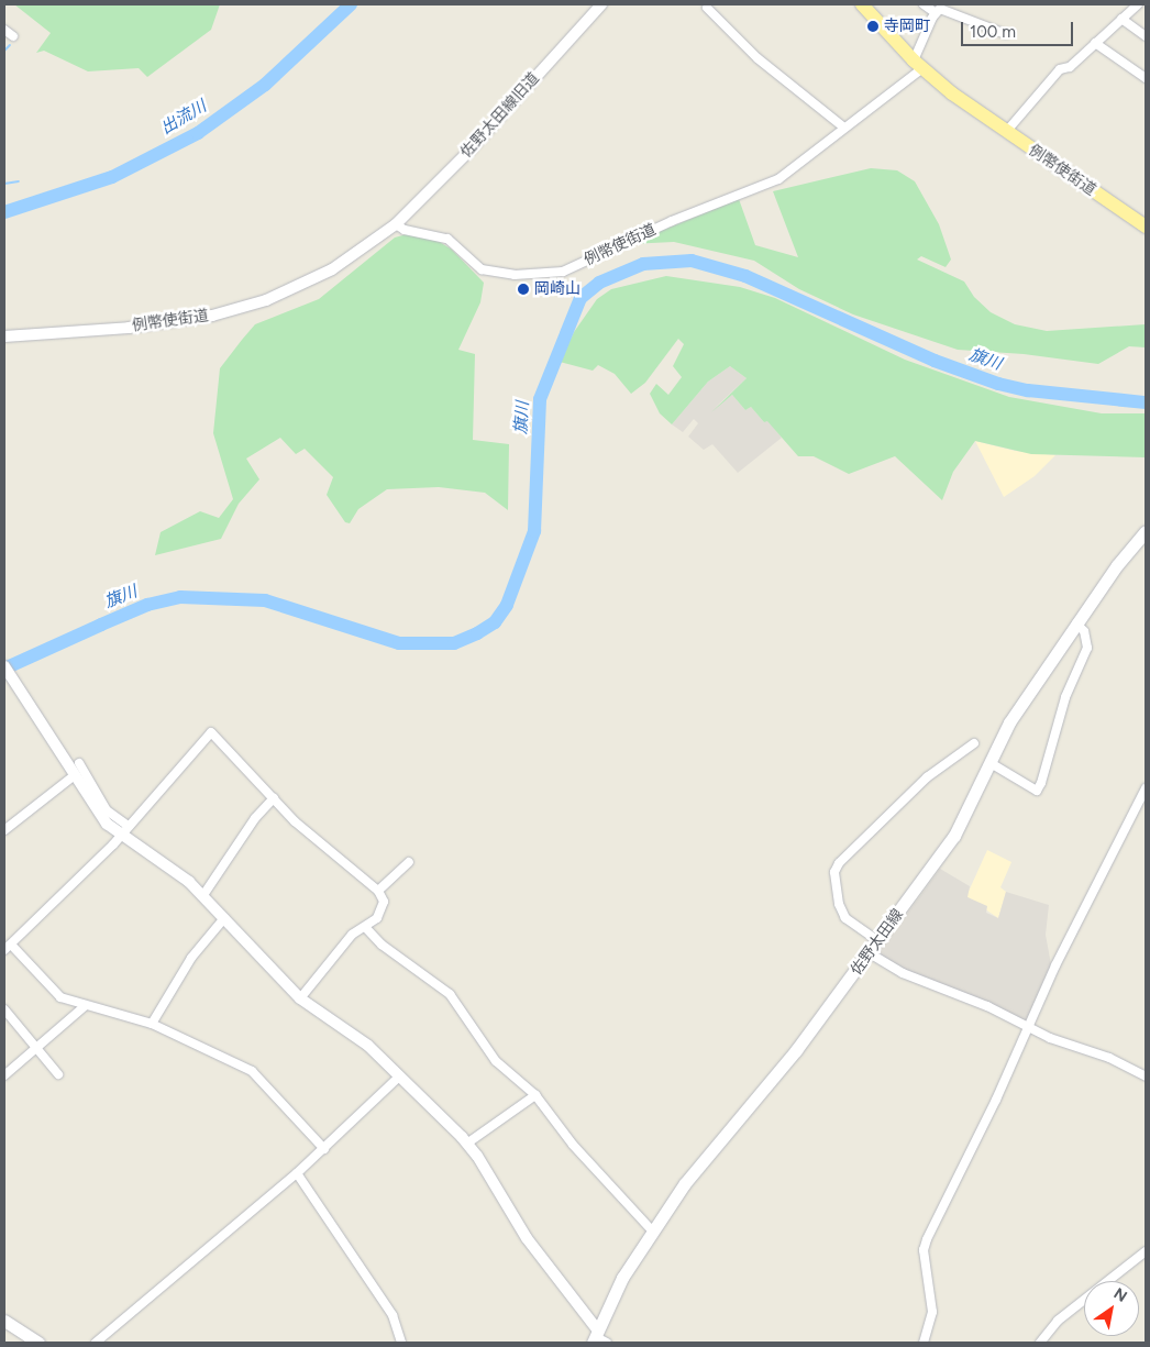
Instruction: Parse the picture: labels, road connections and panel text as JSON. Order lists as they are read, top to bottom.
{
  "streets": {
    "main road": ["例幣使街道", "佐野太田線"],
    "street": ["佐野太田線旧道"]
  },
  "crossings": [
    ["佐野太田線旧道", "例幣使街道"]
  ],
  "water": ["出流川", "旗川"],
  "places": ["寺岡町", "岡崎山"],
  "scale_bar": "100 m",
  "north": "top right"
}
